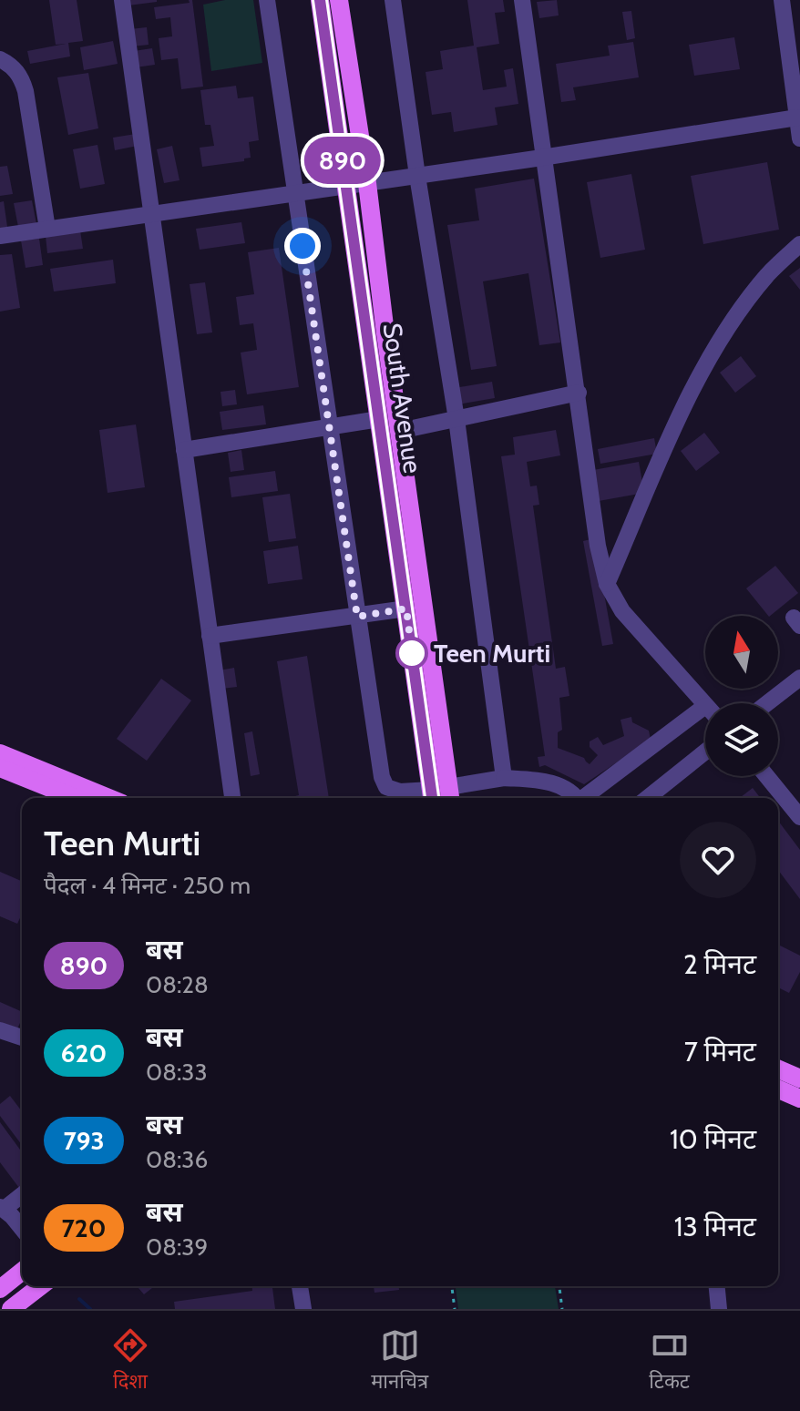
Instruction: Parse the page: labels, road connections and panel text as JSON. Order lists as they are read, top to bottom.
{
  "streets": {
    "main road": ["South Avenue"]
  },
  "places": ["Teen Murti"],
  "lines": ["bus line 890"],
  "north": "top",
  "page": {
    "on_map": "890",
    "heading": ["Teen Murti", "पैदल · 4 मिनट · 250 m"],
    "list": [
      {
        "mark": "890",
        "name": "बस",
        "note": "08:28",
        "value": "2 मिनट"
      },
      {
        "mark": "620",
        "name": "बस",
        "note": "08:33",
        "value": "7 मिनट"
      },
      {
        "mark": "793",
        "name": "बस",
        "note": "08:36",
        "value": "10 मिनट"
      },
      {
        "mark": "720",
        "name": "बस",
        "note": "08:39",
        "value": "13 मिनट"
      }
    ],
    "tabs": ["दिशा", "मानचित्र", "टिकट"]
  }
}
